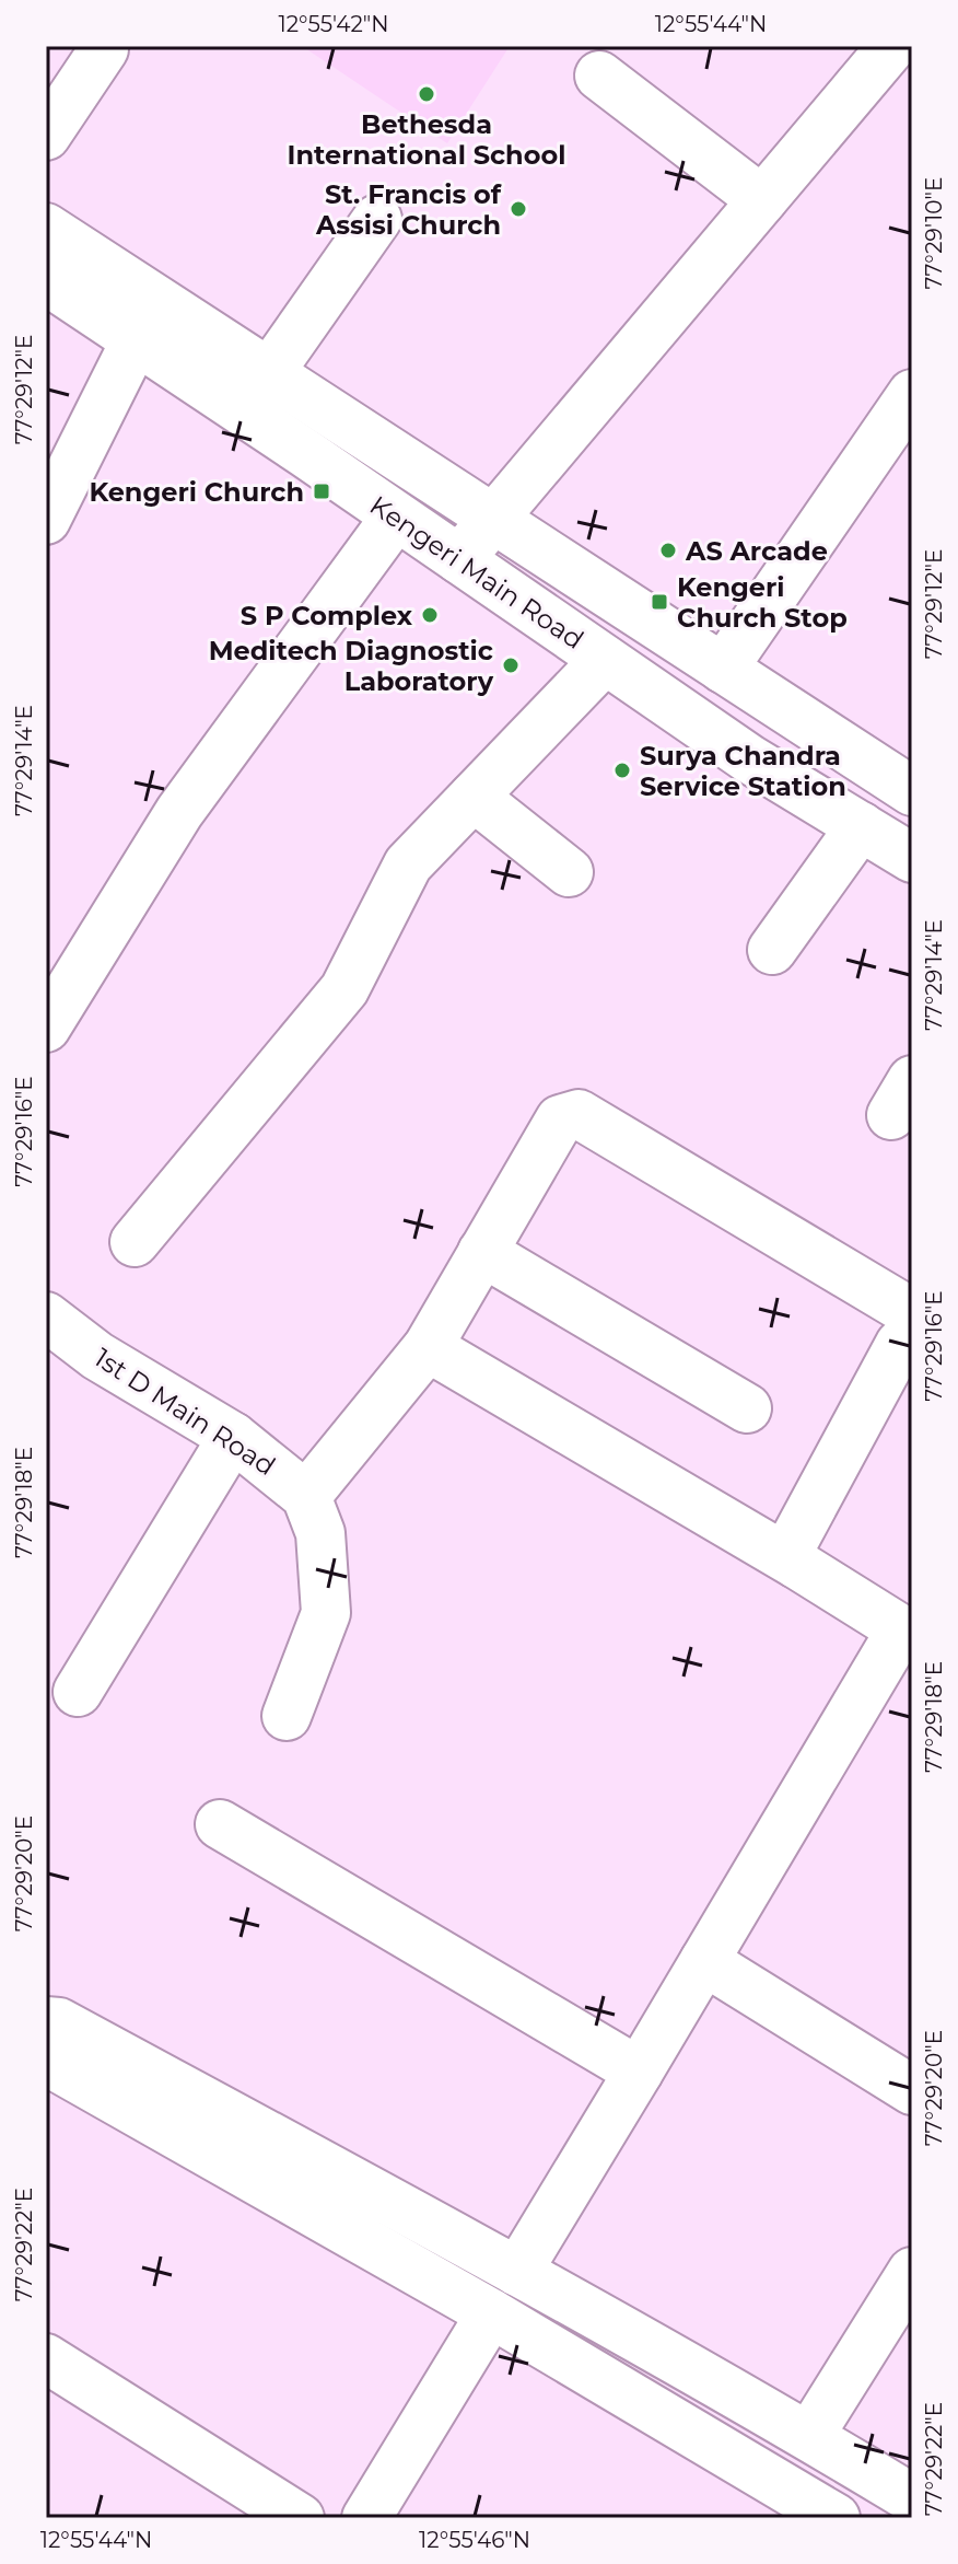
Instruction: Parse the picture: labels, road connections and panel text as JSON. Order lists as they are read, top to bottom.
{
  "streets": {
    "street": ["Kengeri Main Road", "1st D Main Road"]
  },
  "places": {
    "other": [
      "Bethesda International School",
      "St. Francis of Assisi Church",
      "AS Arcade",
      "S P Complex",
      "Meditech Diagnostic Laboratory",
      "Surya Chandra Service Station"
    ],
    "transit": ["Kengeri Church", "Kengeri Church Stop"]
  },
  "coordinates": [
    "12°55'42\"N",
    "12°55'44\"N",
    "77°29'10\"E",
    "77°29'12\"E",
    "77°29'14\"E",
    "77°29'16\"E",
    "77°29'18\"E",
    "77°29'20\"E",
    "77°29'22\"E",
    "12°55'46\"N"
  ]
}
